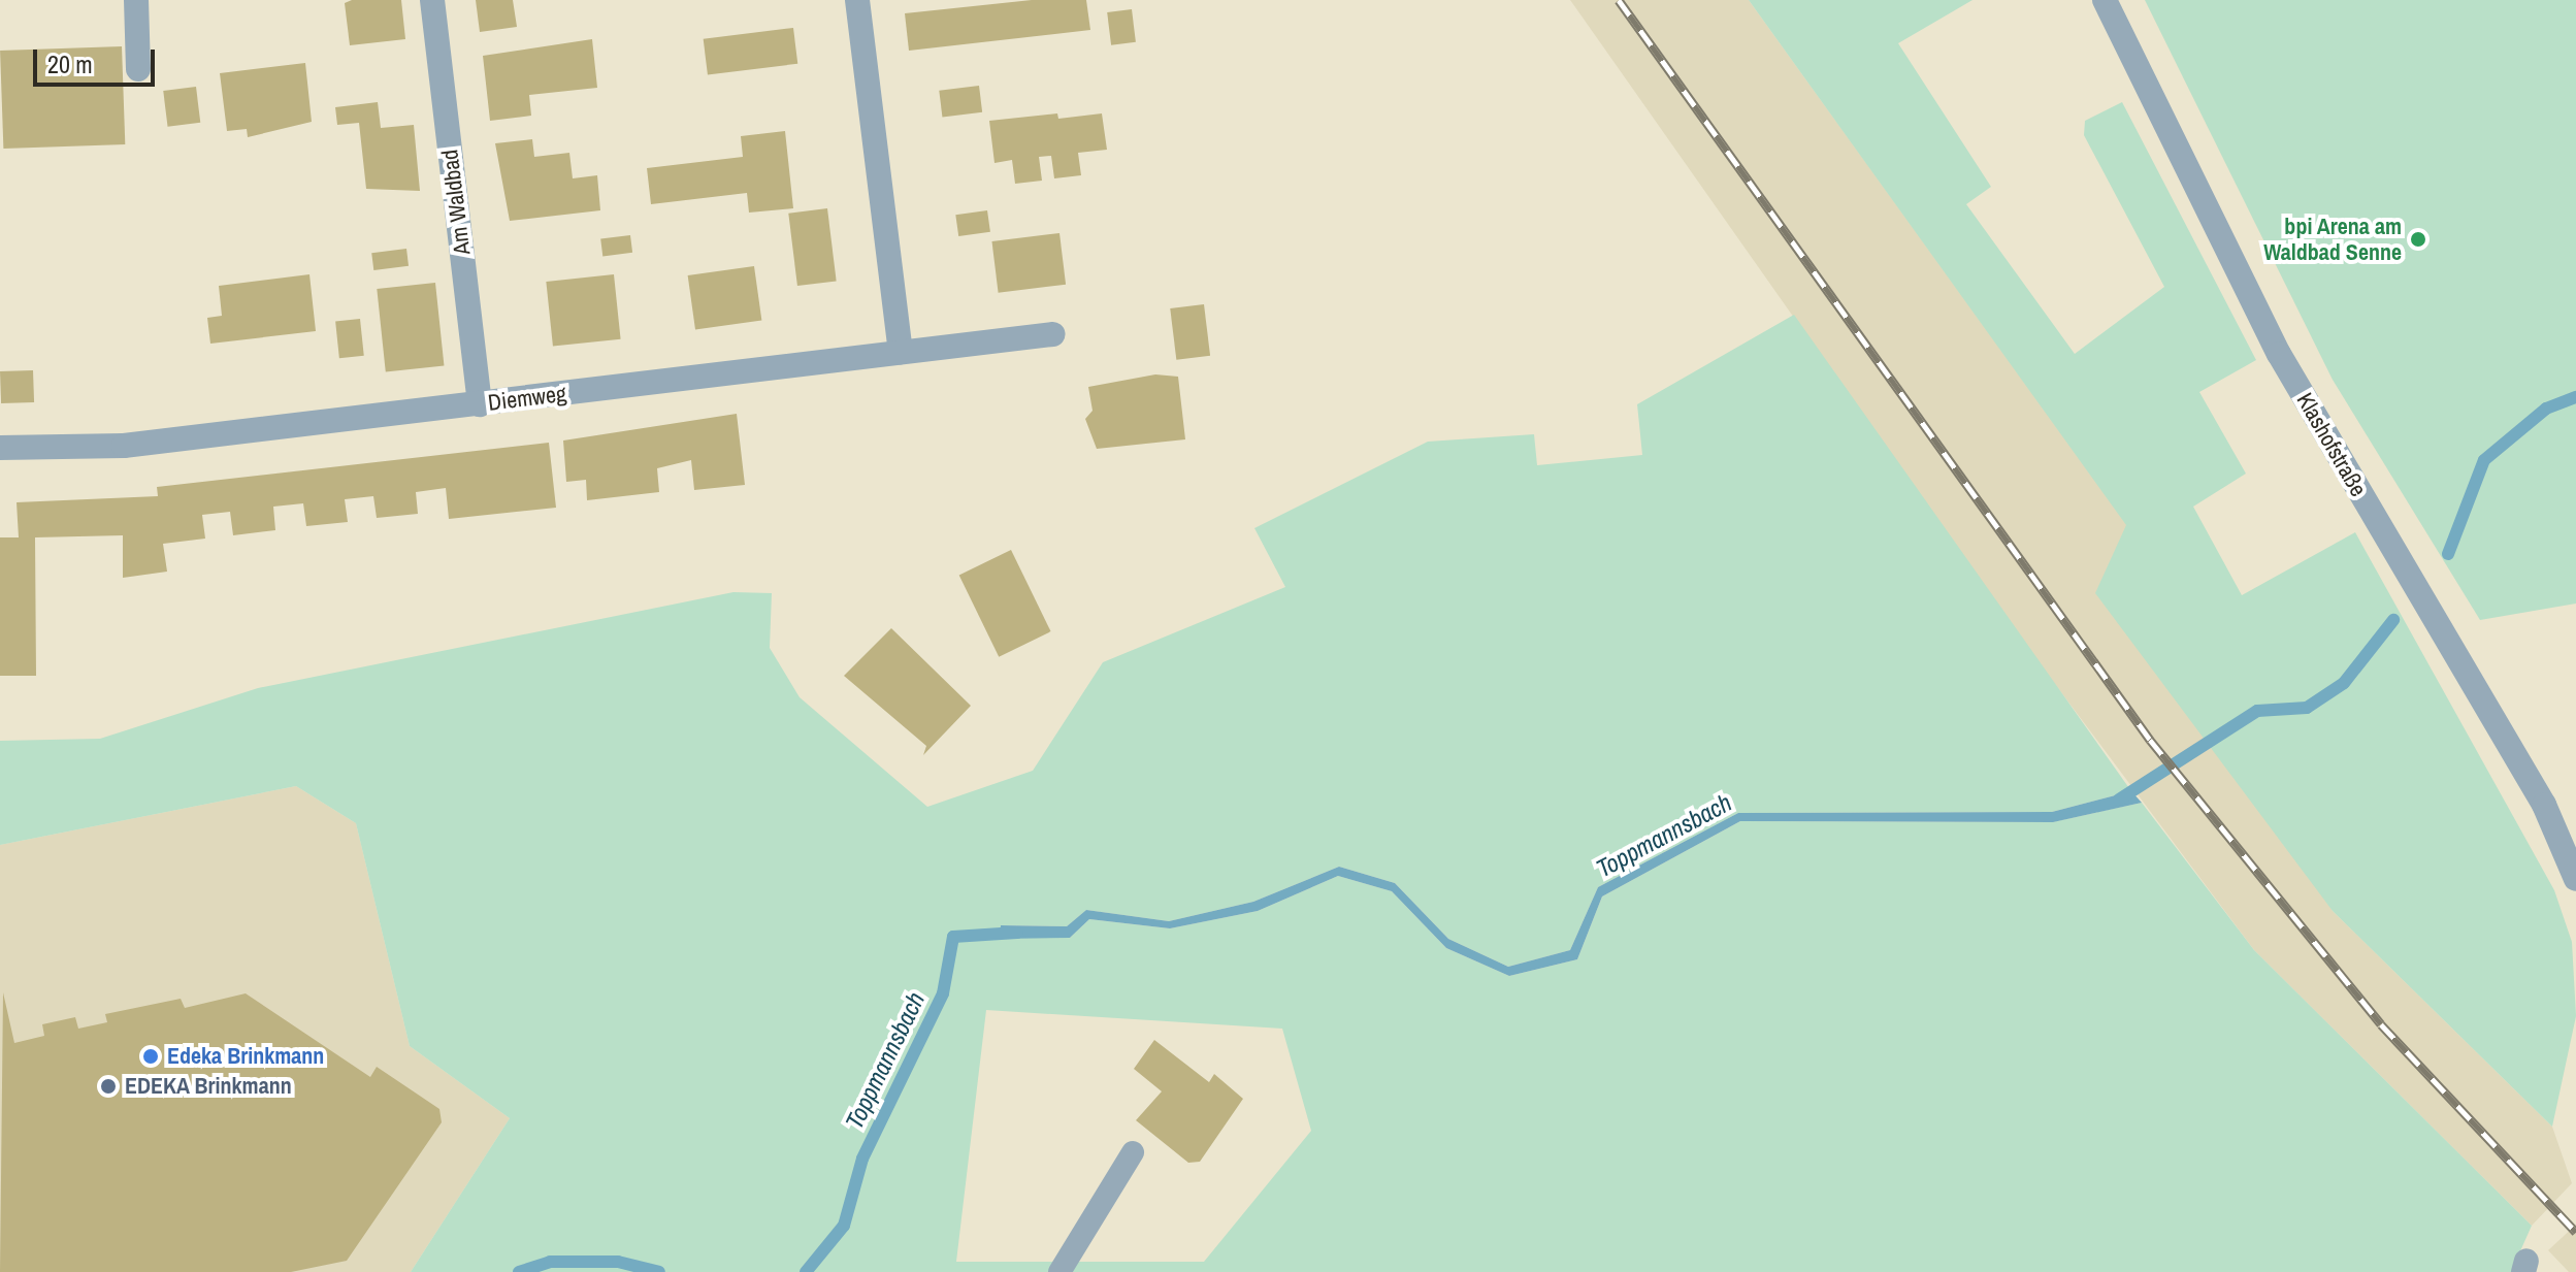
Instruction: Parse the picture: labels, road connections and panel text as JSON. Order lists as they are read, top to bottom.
{
  "streets": {
    "street": ["Am Waldbad", "Diemweg", "Klashofstraße"]
  },
  "crossings": [
    ["Am Waldbad", "Diemweg"]
  ],
  "water": ["Toppmannsbach"],
  "places": ["bpi Arena am Waldbad Senne", "Edeka Brinkmann", "EDEKA Brinkmann"],
  "scale_bar": "20 m"
}
